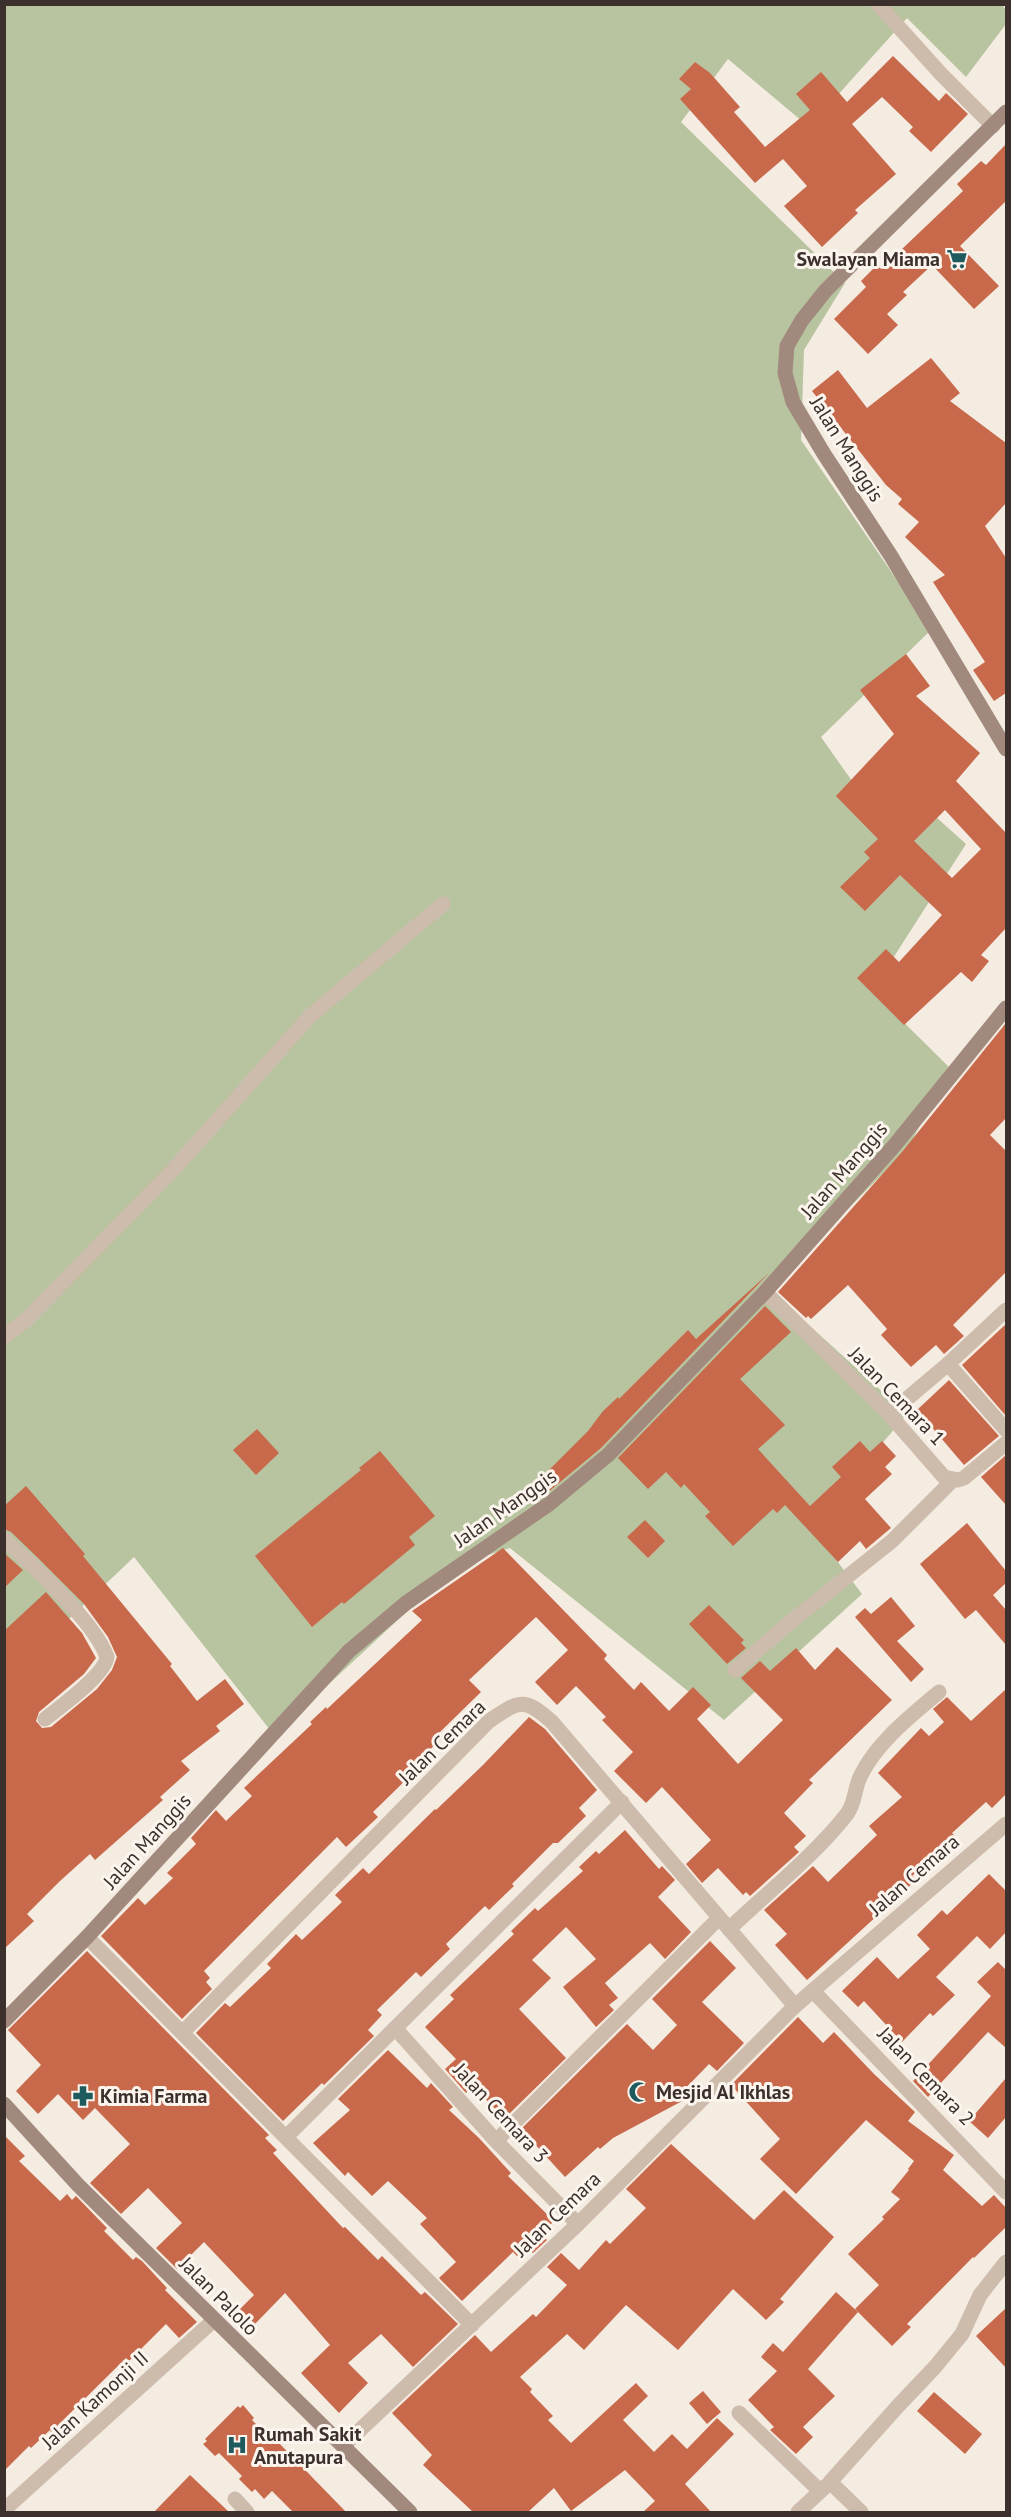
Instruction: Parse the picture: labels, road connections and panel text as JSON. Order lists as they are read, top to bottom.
{
  "streets": {
    "street": [
      "Jalan Manggis",
      "Jalan Cemara 1",
      "Jalan Cemara",
      "Jalan Cemara 2",
      "Jalan Cemara 3",
      "Jalan Palolo",
      "Jalan Kamonji II"
    ]
  },
  "crossings": [
    ["Jalan Manggis", "Jalan Cemara 1"],
    ["Jalan Cemara", "Jalan Cemara 2"],
    ["Jalan Cemara", "Jalan Cemara 3"],
    ["Jalan Cemara", "Jalan Palolo"],
    ["Jalan Palolo", "Jalan Kamonji II"]
  ],
  "places": {
    "supermarket": ["Swalayan Miama"],
    "mosque": ["Mesjid Al Ikhlas"],
    "pharmacy": ["Kimia Farma"],
    "hospital": ["Rumah Sakit Anutapura"]
  }
}
